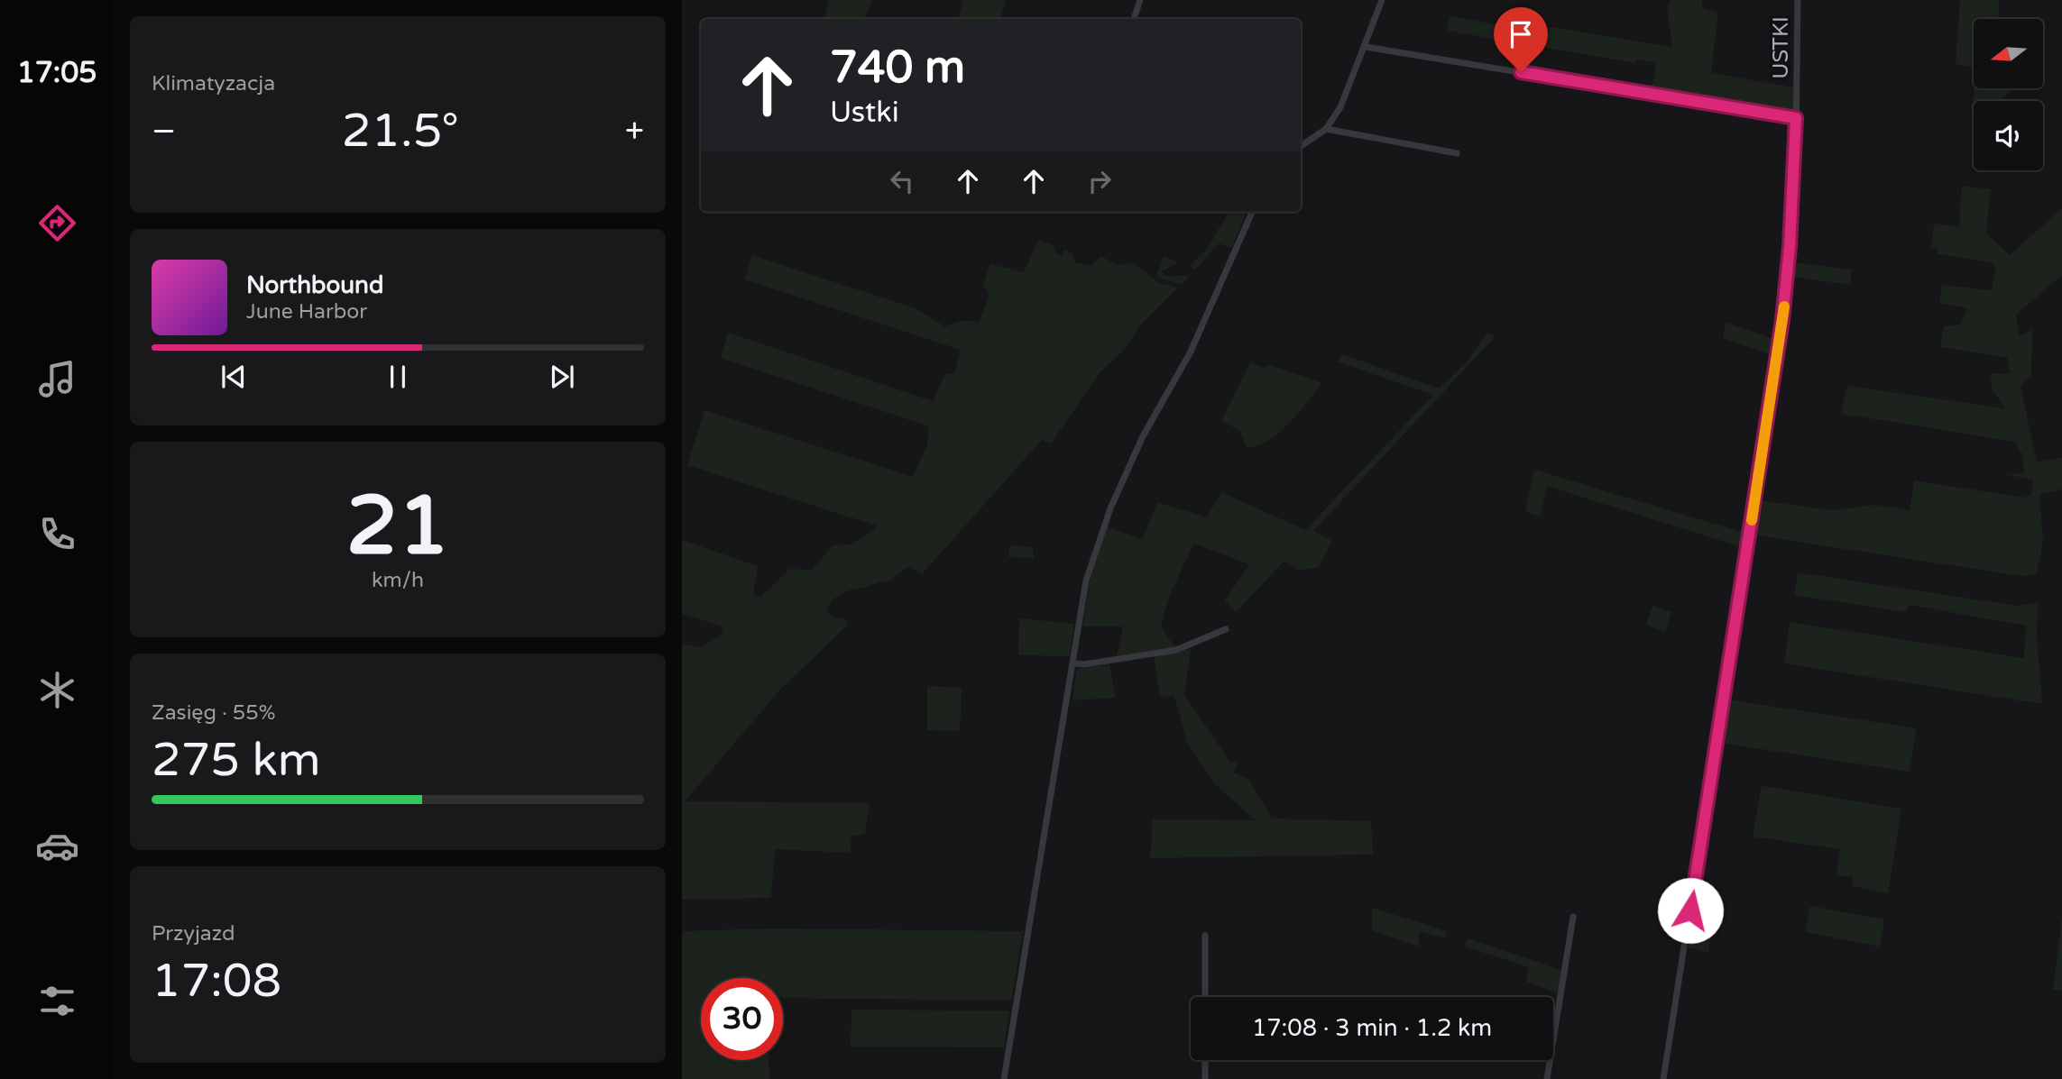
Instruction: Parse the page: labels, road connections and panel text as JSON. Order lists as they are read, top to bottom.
{
  "streets": {
    "street": ["USTKI"]
  },
  "north": "left",
  "page": {
    "tabs": "17:05",
    "tile": [
      "Klimatyzacja",
      ["21", "km/h"],
      ["Zasięg · 55%", "275 km"],
      ["Przyjazd", "17:08"]
    ],
    "turn": ["740 m", "Ustki"],
    "heat": ["−", "21.5°", "+"],
    "song": ["Northbound", "June Harbor"],
    "limit": "30",
    "trip": "17:08 · 3 min · 1.2 km"
  }
}
